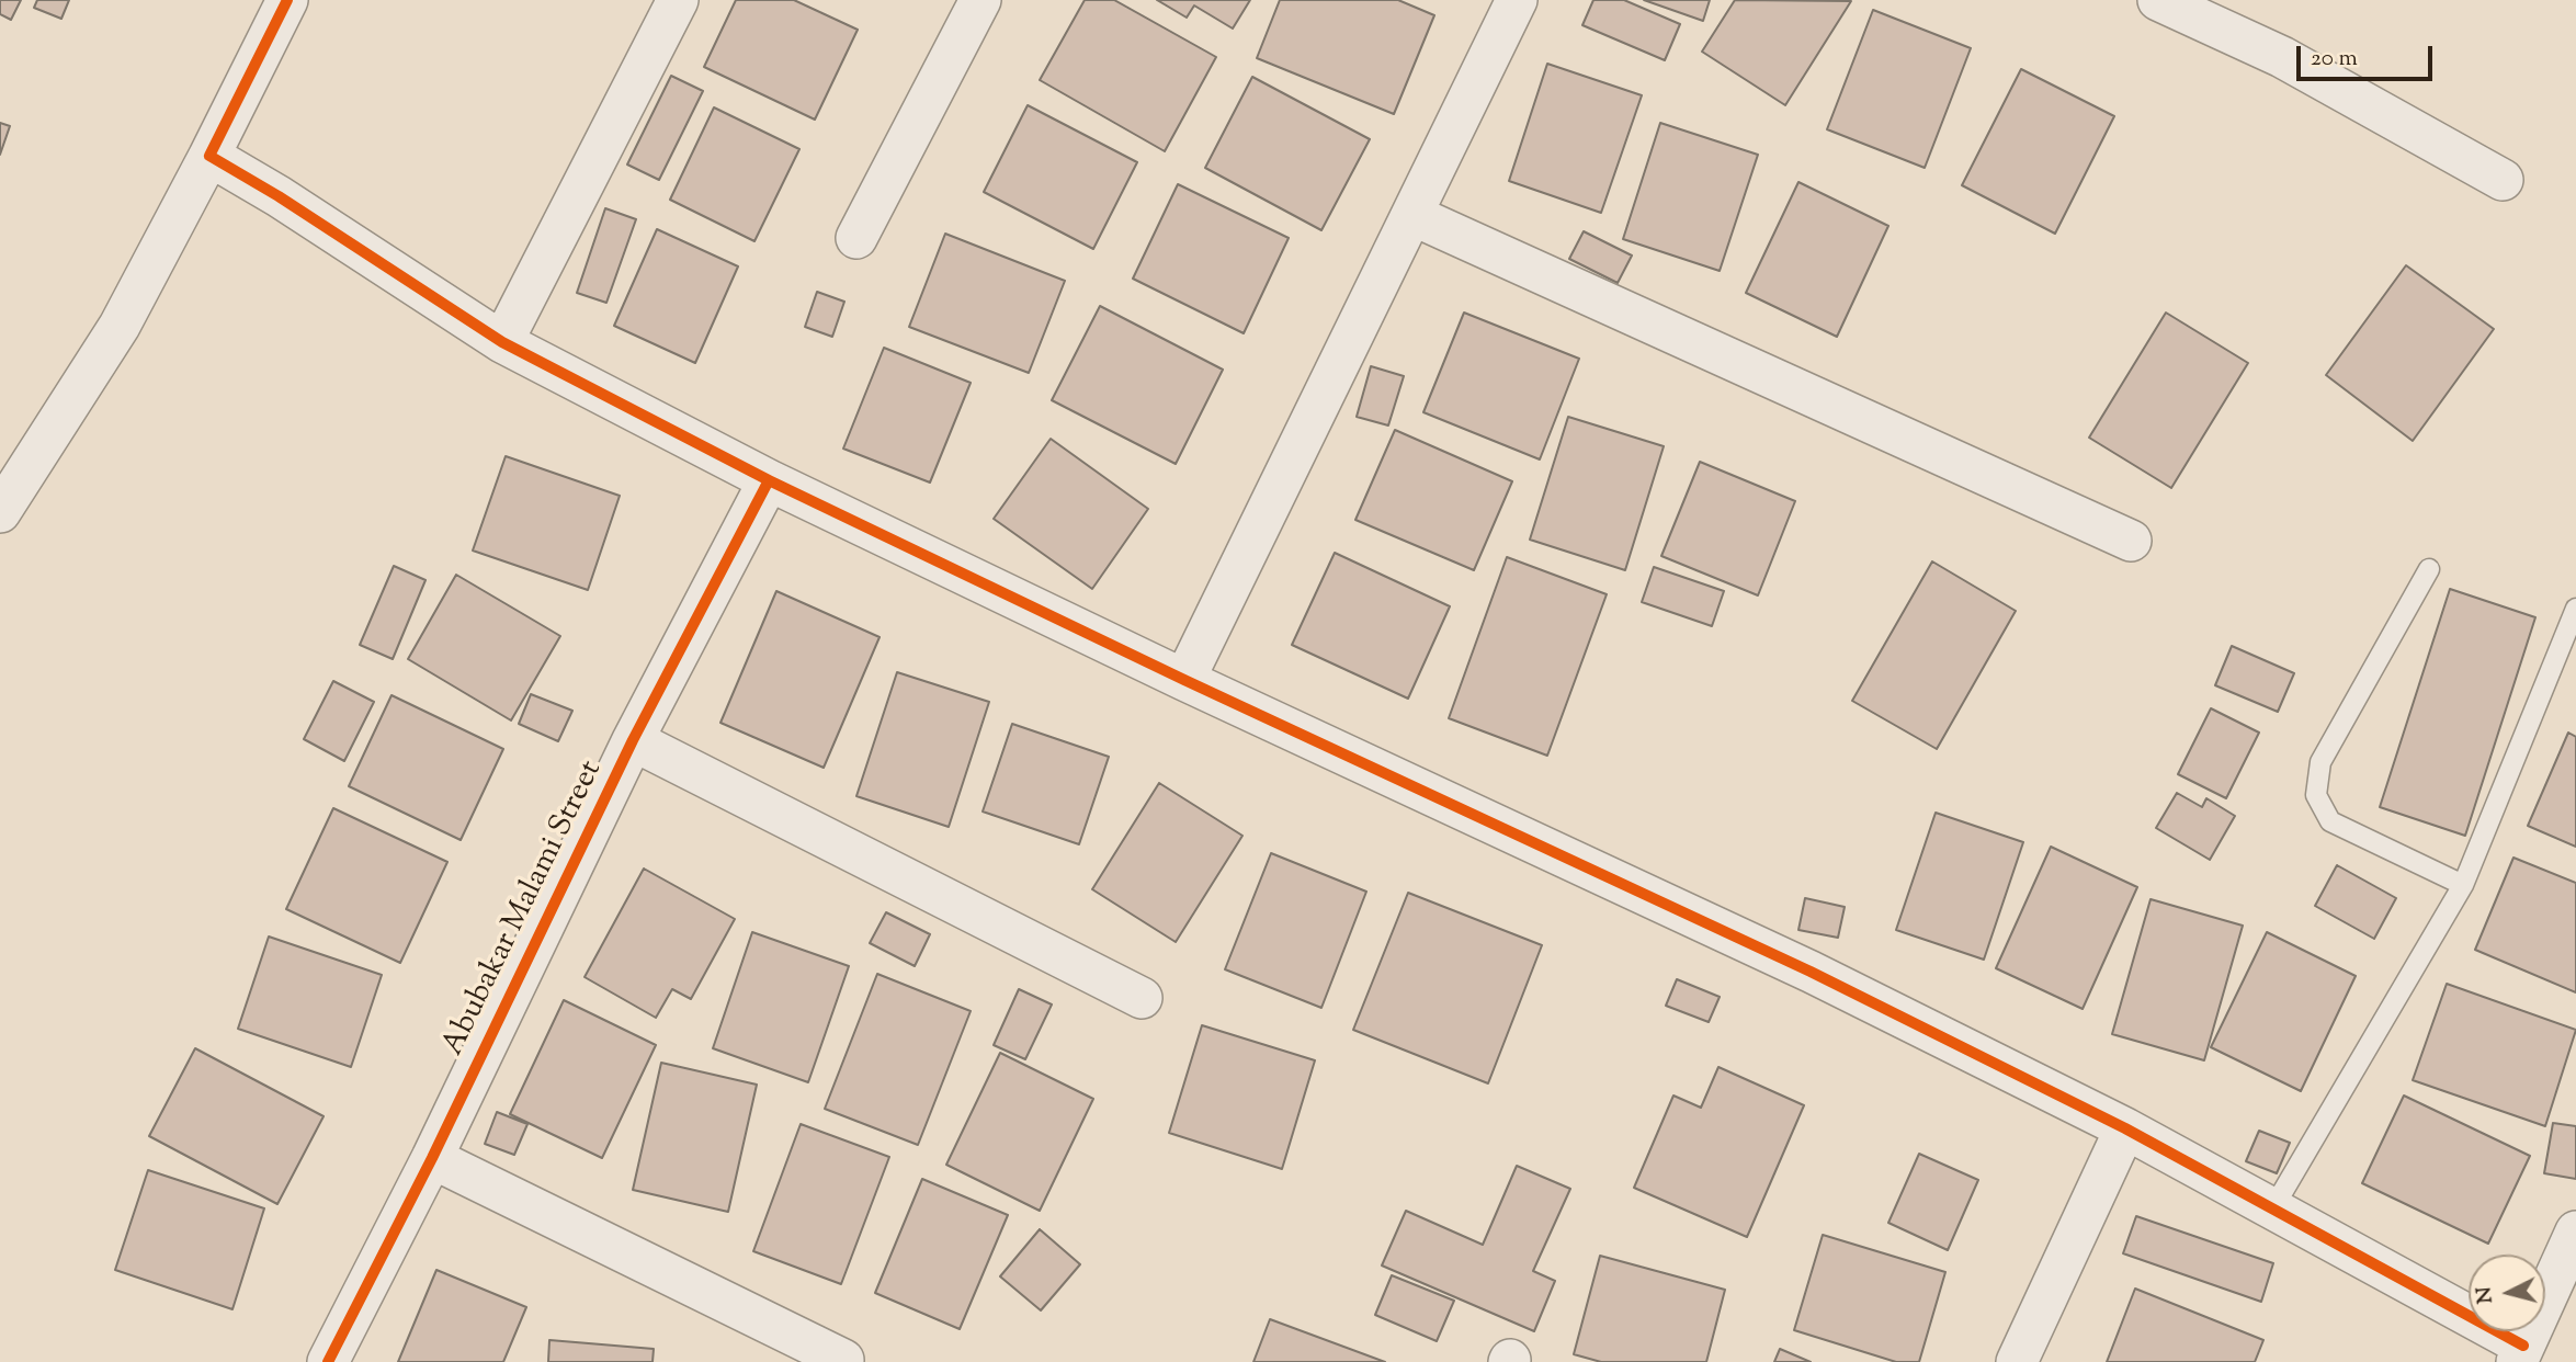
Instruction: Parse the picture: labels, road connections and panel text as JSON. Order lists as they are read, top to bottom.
{
  "streets": {
    "street": ["Abubakar Malami Street"]
  },
  "scale_bar": "20 m",
  "north": "left"
}
